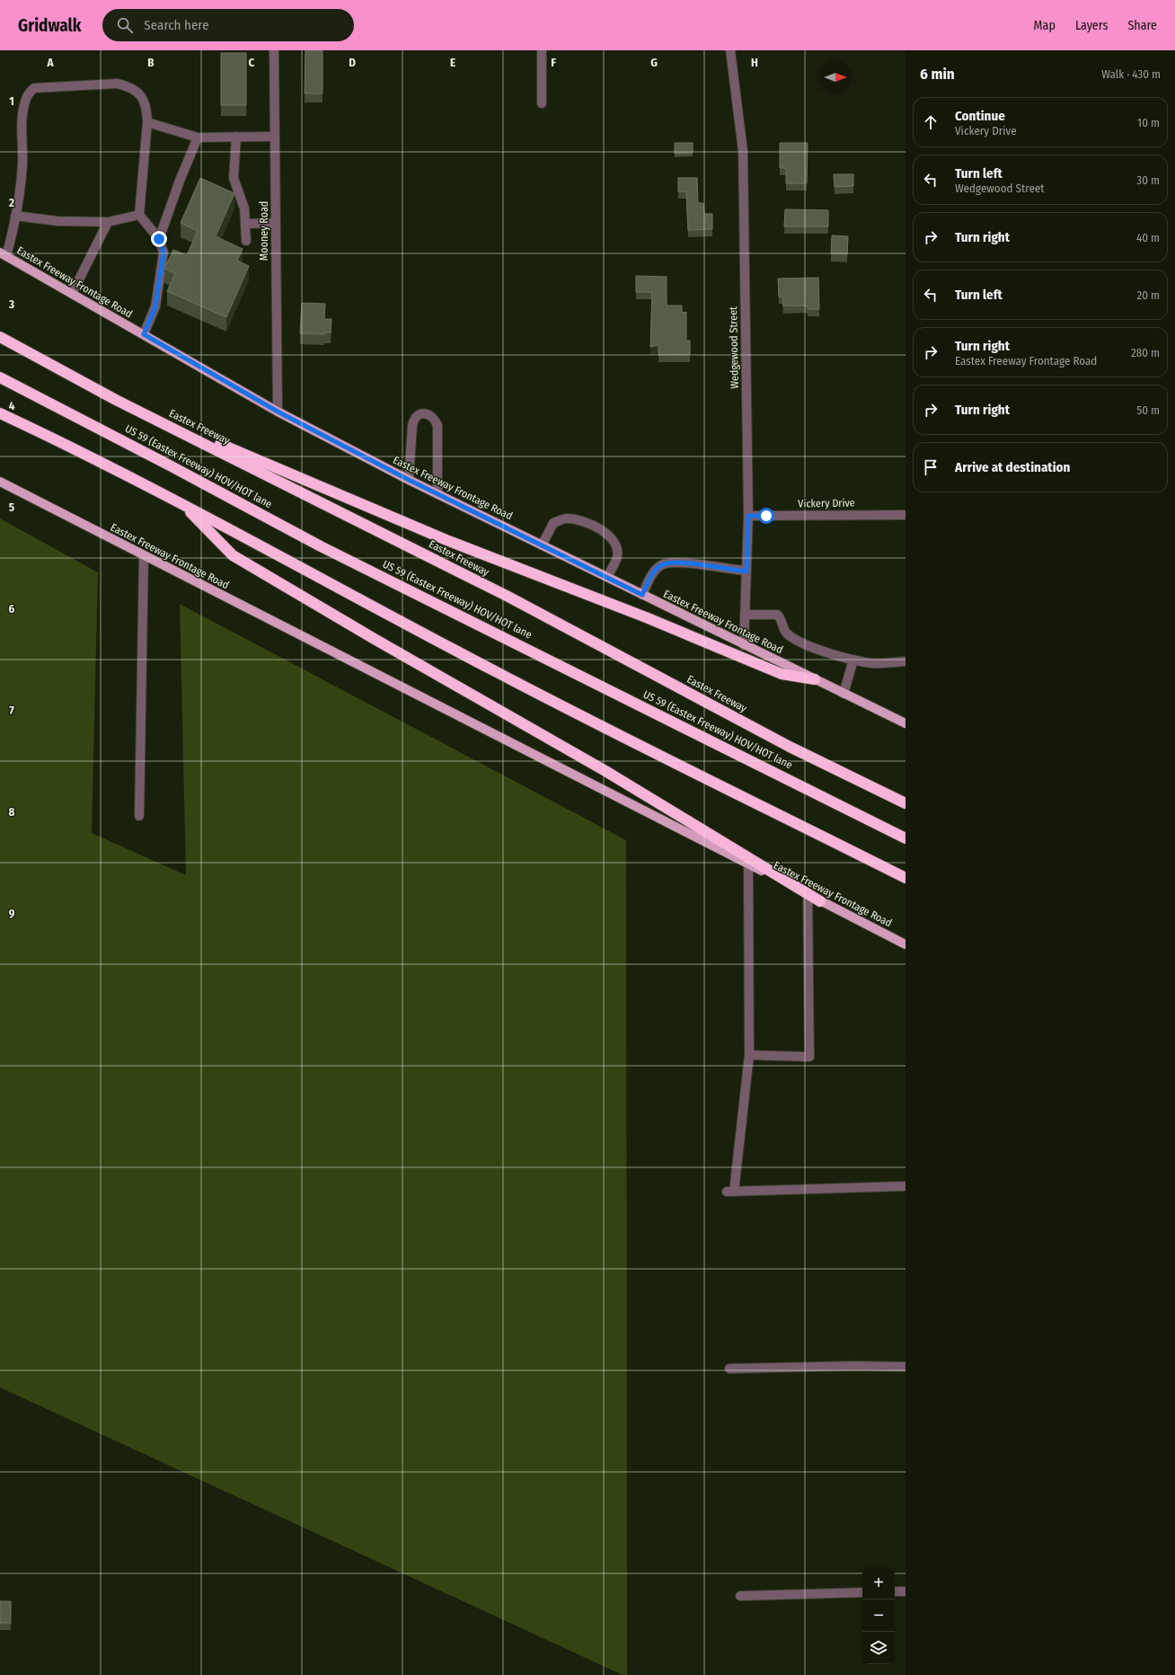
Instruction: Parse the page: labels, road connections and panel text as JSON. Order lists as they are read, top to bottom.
{
  "streets": {
    "highway": ["Eastex Freeway", "US 59 (Eastex Freeway) HOV/HOT lane"],
    "main road": ["Eastex Freeway Frontage Road"],
    "street": ["Mooney Road", "Wedgewood Street", "Vickery Drive"]
  },
  "crossings": [
    ["Mooney Road", "Eastex Freeway Frontage Road"],
    ["Eastex Freeway Frontage Road", "Wedgewood Street"],
    ["Wedgewood Street", "Vickery Drive"]
  ],
  "north": "right",
  "page": {
    "header": "Gridwalk",
    "search": "Search here",
    "nav": ["Map", "Layers", "Share"],
    "heading": ["6 min", "Walk · 430 m"],
    "list": [
      ["Continue", "Vickery Drive", "10 m"],
      ["Turn left", "Wedgewood Street", "30 m"],
      ["Turn right", "40 m"],
      ["Turn left", "20 m"],
      ["Turn right", "Eastex Freeway Frontage Road", "280 m"],
      ["Turn right", "50 m"],
      "Arrive at destination"
    ],
    "map_buttons": ["+", "−"]
  },
  "grid": {
    "columns": [
      "A",
      "B",
      "C",
      "D",
      "E",
      "F",
      "G",
      "H"
    ],
    "rows": [
      "1",
      "2",
      "3",
      "4",
      "5",
      "6",
      "7",
      "8",
      "9"
    ]
  }
}
